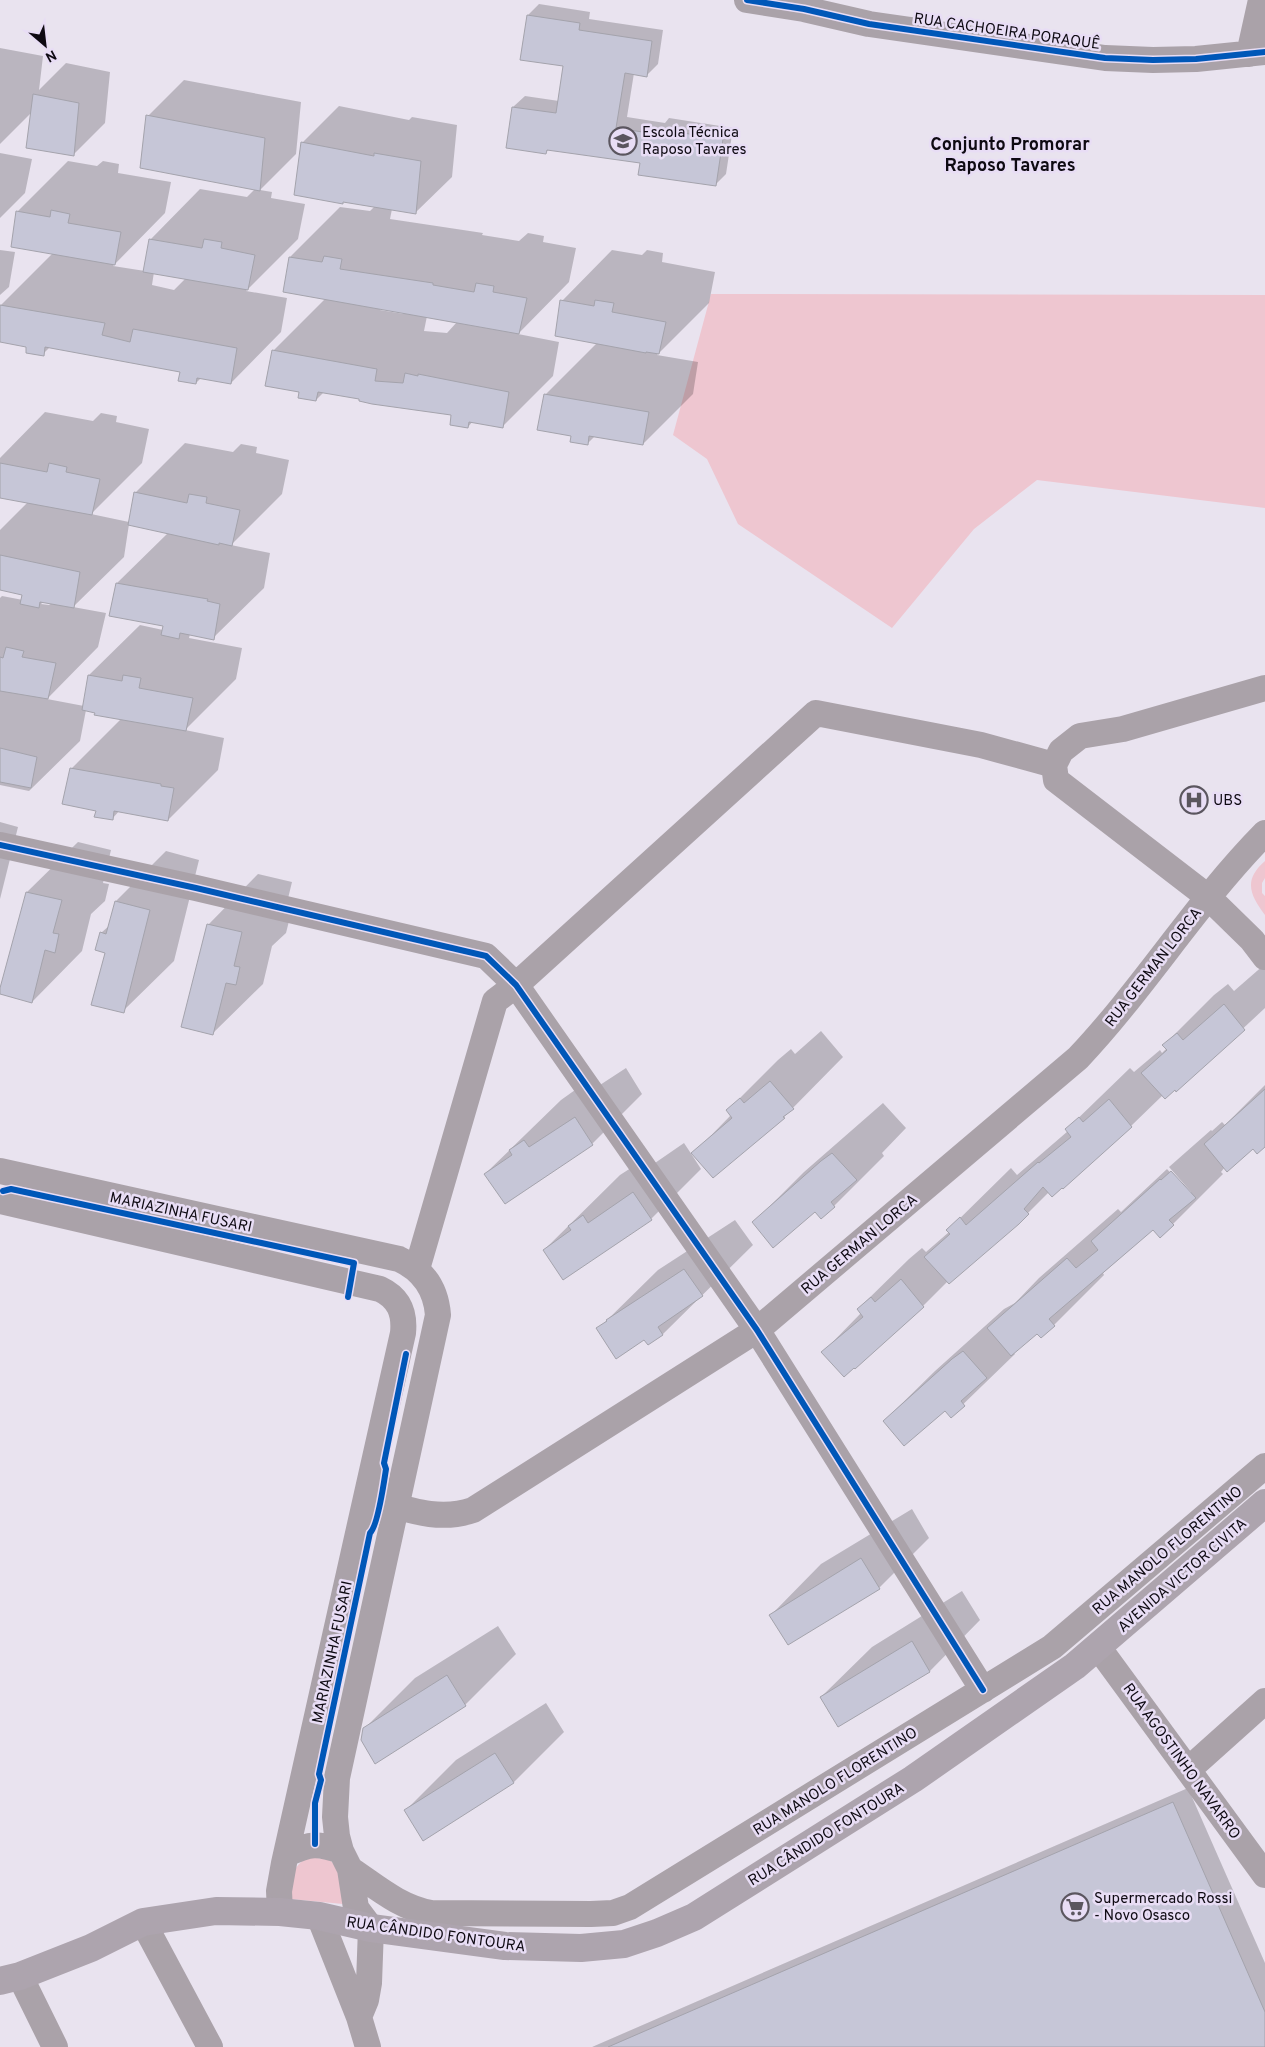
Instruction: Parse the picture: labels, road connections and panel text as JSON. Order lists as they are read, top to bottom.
{
  "streets": {
    "main road": ["AVENIDA VICTOR CIVITA", "RUA CÂNDIDO FONTOURA"],
    "street": [
      "RUA CACHOEIRA PORAQUÊ",
      "RUA GERMAN LORCA",
      "RUA MANOLO FLORENTINO",
      "RUA AGOSTINHO NAVARRO"
    ],
    "cycle path": ["MARIAZINHA FUSARI"]
  },
  "crossings": [
    ["AVENIDA VICTOR CIVITA", "RUA AGOSTINHO NAVARRO"],
    ["AVENIDA VICTOR CIVITA", "RUA CÂNDIDO FONTOURA"],
    ["RUA AGOSTINHO NAVARRO", "RUA CÂNDIDO FONTOURA"]
  ],
  "districts": ["Conjunto Promorar Raposo Tavares"],
  "places": {
    "school or university": ["Escola Técnica Raposo Tavares"],
    "hospital": ["UBS"],
    "supermarket": ["Supermercado Rossi - Novo Osasco"]
  },
  "north": "bottom right"
}
